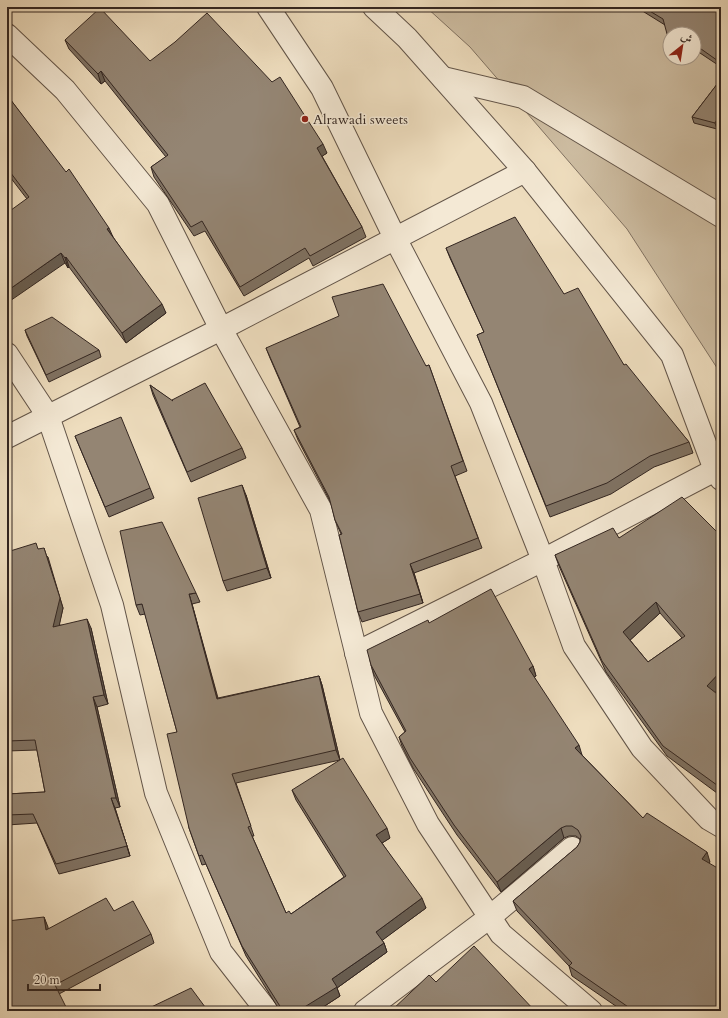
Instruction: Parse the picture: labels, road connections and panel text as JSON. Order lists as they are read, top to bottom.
{
  "places": ["Alrawadi sweets"],
  "scale_bar": "20 m",
  "north": "top right"
}
